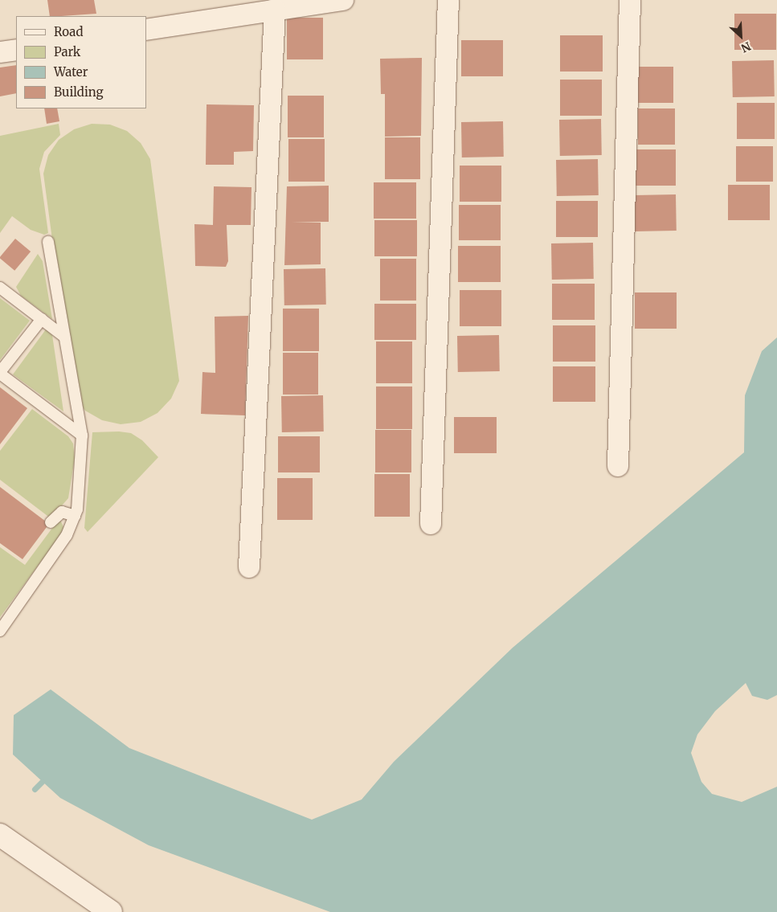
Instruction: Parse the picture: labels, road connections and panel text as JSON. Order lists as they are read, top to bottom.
{
  "legend": [
    "Road",
    "Park",
    "Water",
    "Building"
  ],
  "north": "bottom right"
}
